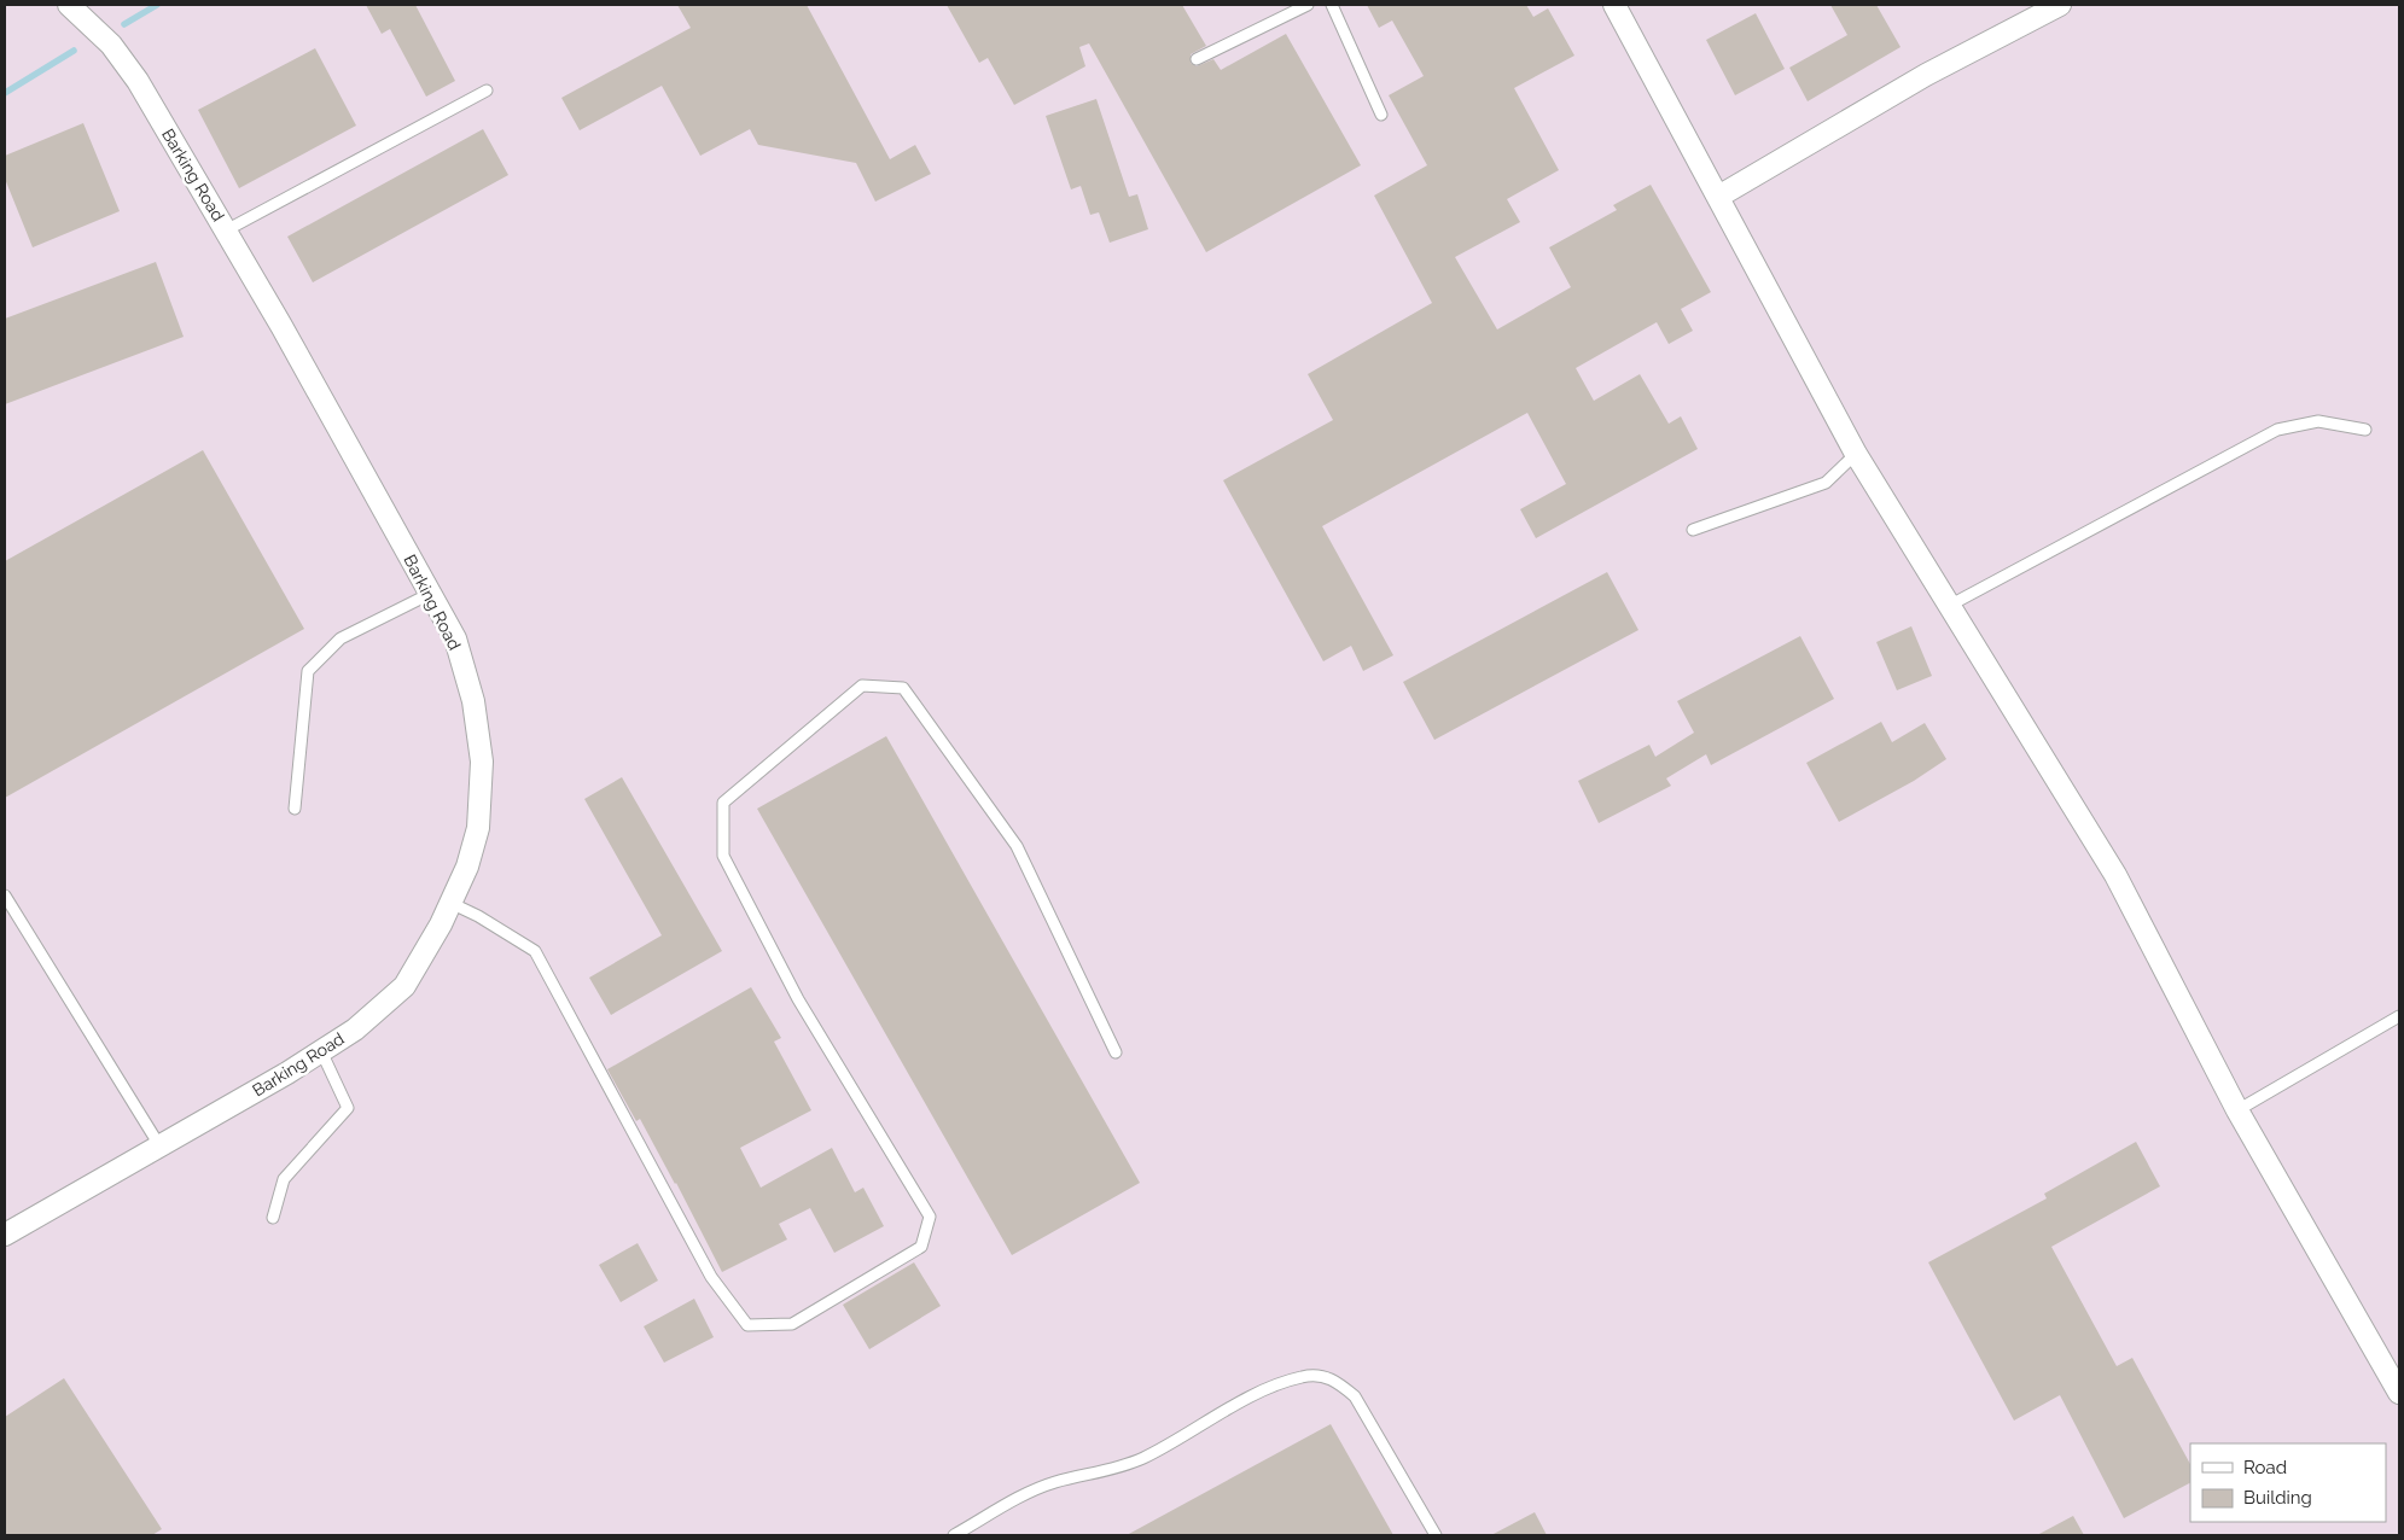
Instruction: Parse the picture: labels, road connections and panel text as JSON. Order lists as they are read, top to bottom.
{
  "streets": {
    "street": ["Barking Road"]
  },
  "legend": ["Road", "Building"]
}
